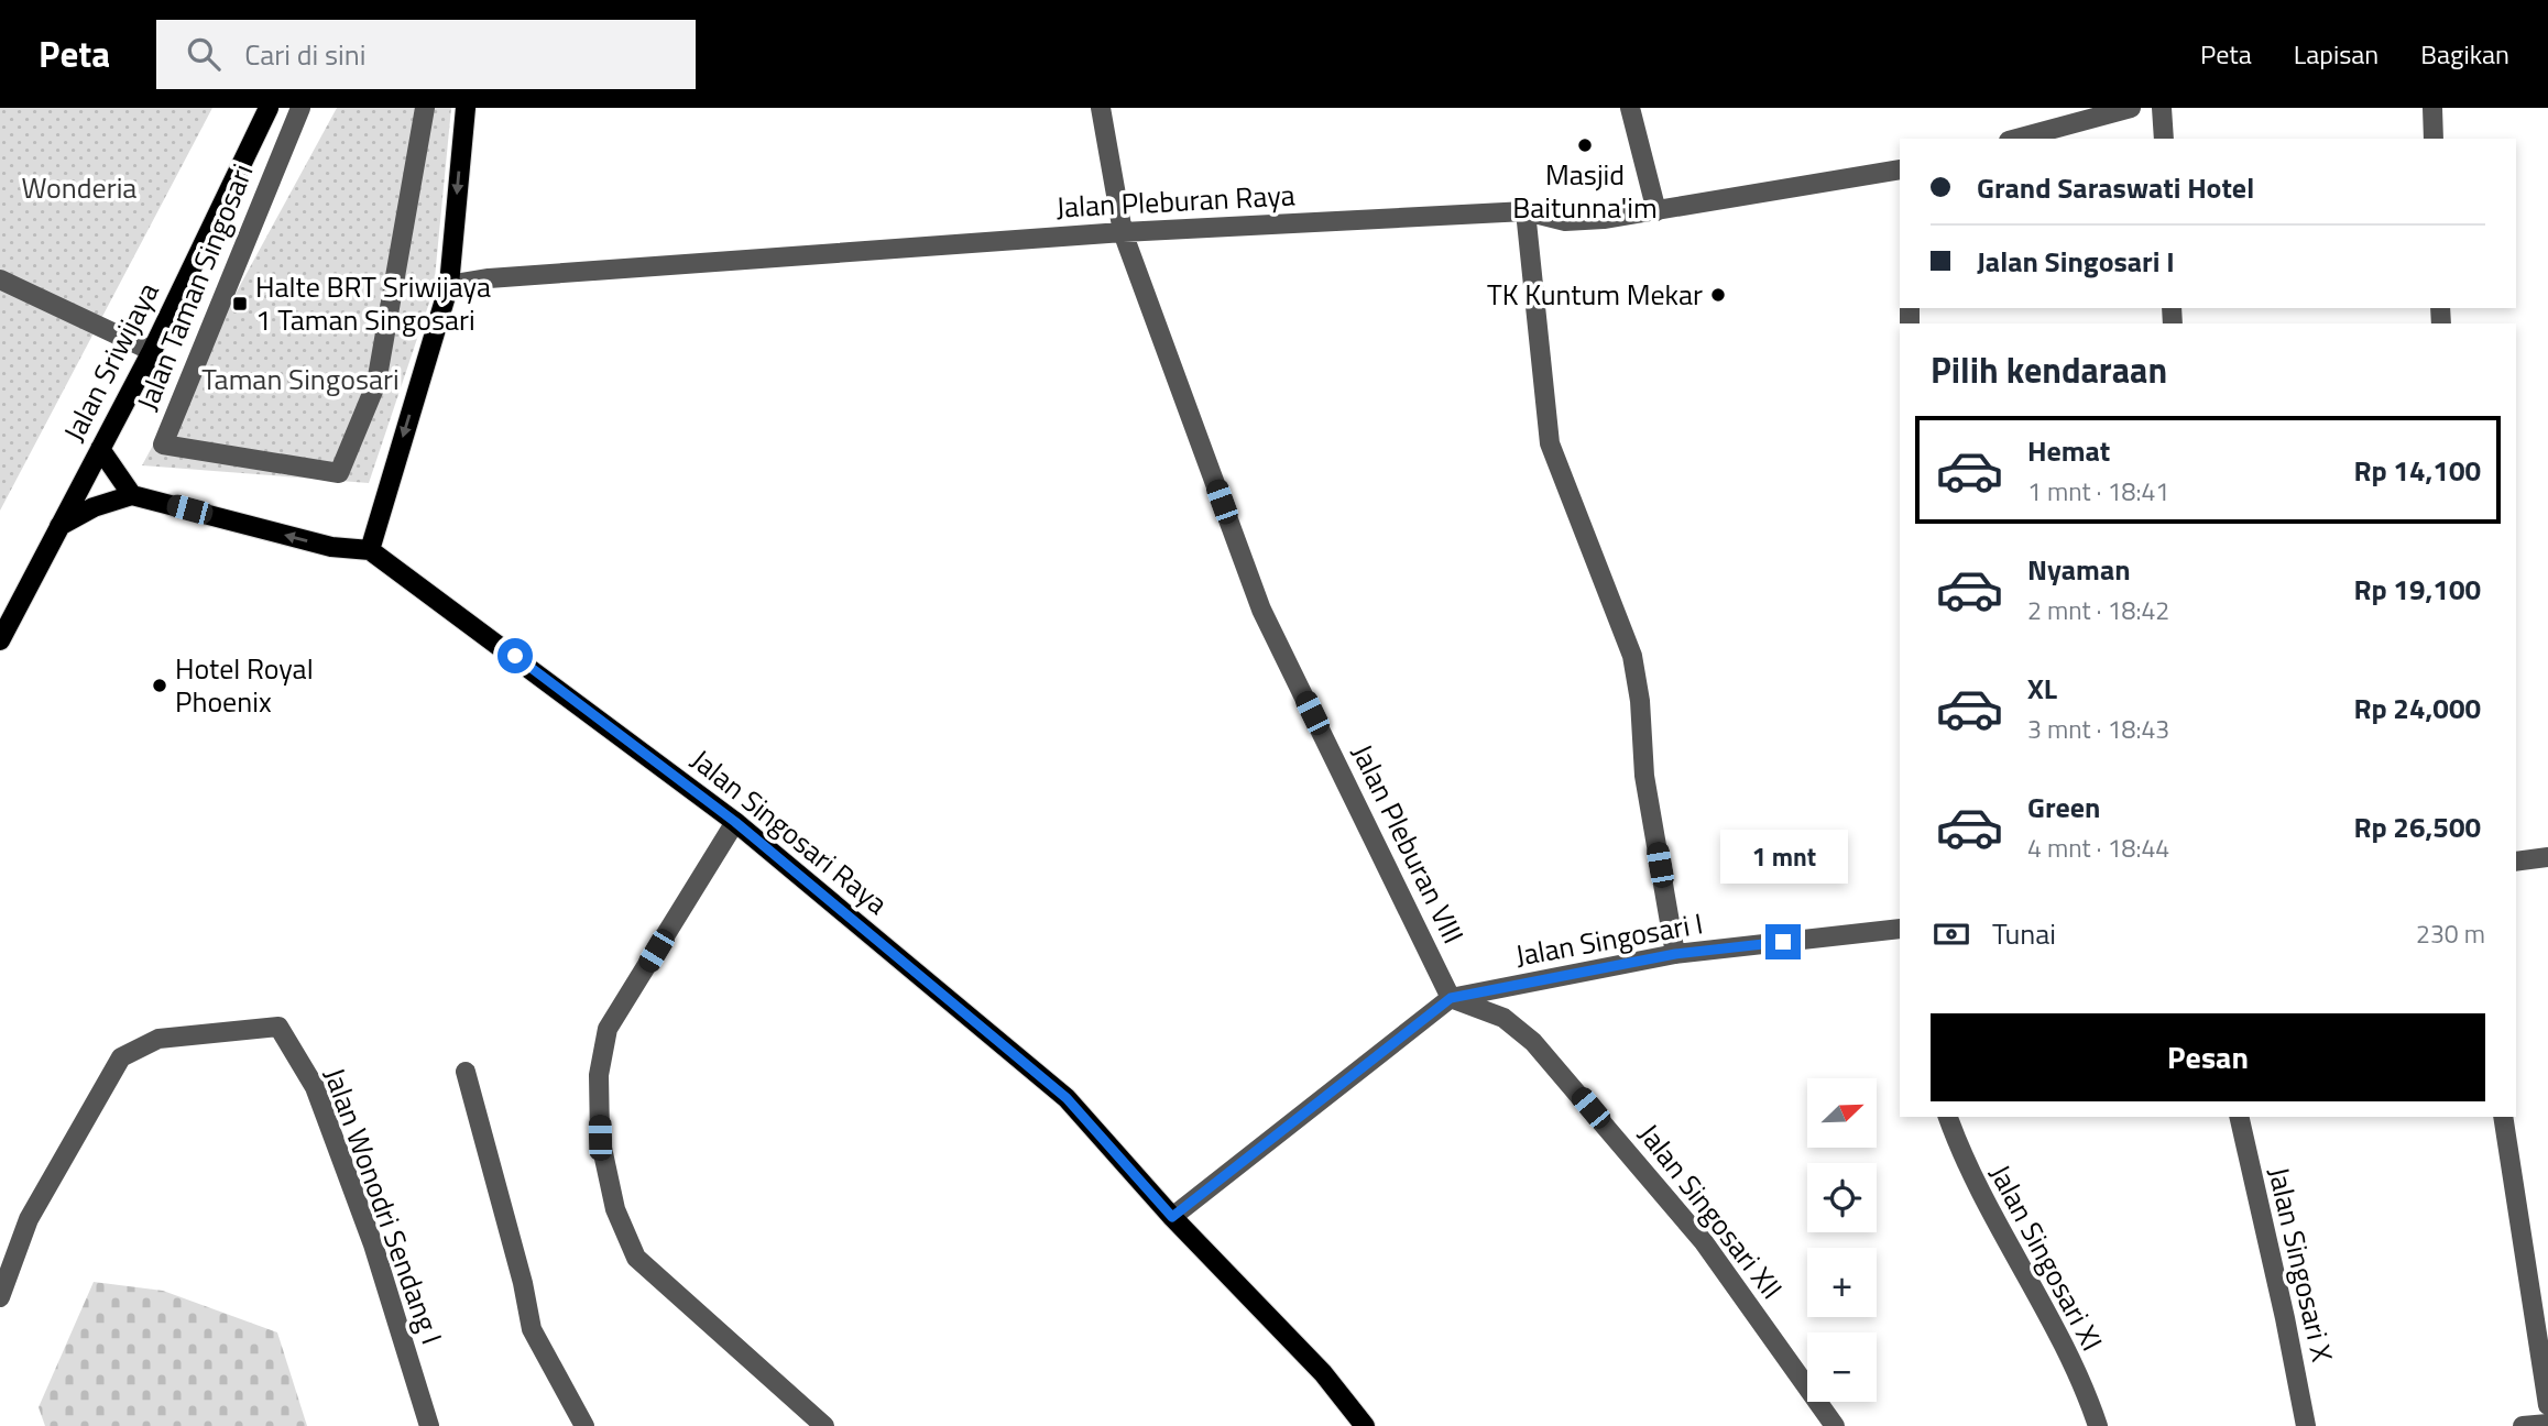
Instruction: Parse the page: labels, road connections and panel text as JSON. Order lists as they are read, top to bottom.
{
  "streets": {
    "main road": ["Jalan Sriwijaya", "Jalan Singosari Raya"],
    "street": [
      "Jalan Pleburan Raya",
      "Jalan Taman Singosari",
      "Jalan Pleburan VIII",
      "Jalan Singosari I",
      "Jalan Wonodri Sendang I",
      "Jalan Singosari XII",
      "Jalan Singosari XI",
      "Jalan Singosari X"
    ]
  },
  "crossings": [
    ["Jalan Pleburan Raya", "Jalan Pleburan VIII"],
    ["Jalan Singosari Raya", "Jalan Singosari I"],
    ["Jalan Pleburan VIII", "Jalan Singosari I"],
    ["Jalan Pleburan VIII", "Jalan Singosari XII"],
    ["Jalan Singosari I", "Jalan Singosari XII"]
  ],
  "parks": ["Wonderia", "Taman Singosari"],
  "places": {
    "other": ["Masjid Baitunna'im", "TK Kuntum Mekar", "Hotel Royal Phoenix"],
    "transit": ["Halte BRT Sriwijaya 1 Taman Singosari"]
  },
  "north": "top right",
  "page": {
    "header": "Peta",
    "search": "Cari di sini",
    "nav": ["Peta", "Lapisan", "Bagikan"],
    "banner": ["Grand Saraswati Hotel", "Jalan Singosari I"],
    "heading": "Pilih kendaraan",
    "list": [
      {
        "name": "Hemat",
        "note": "1 mnt · 18:41",
        "value": "Rp 14,100"
      },
      {
        "name": "Nyaman",
        "note": "2 mnt · 18:42",
        "value": "Rp 19,100"
      },
      {
        "name": "XL",
        "note": "3 mnt · 18:43",
        "value": "Rp 24,000"
      },
      {
        "name": "Green",
        "note": "4 mnt · 18:44",
        "value": "Rp 26,500"
      }
    ],
    "bubble": "1 mnt",
    "pay": ["Tunai", "230 m"],
    "buttons": "Pesan",
    "map_buttons": ["+", "−"]
  }
}
